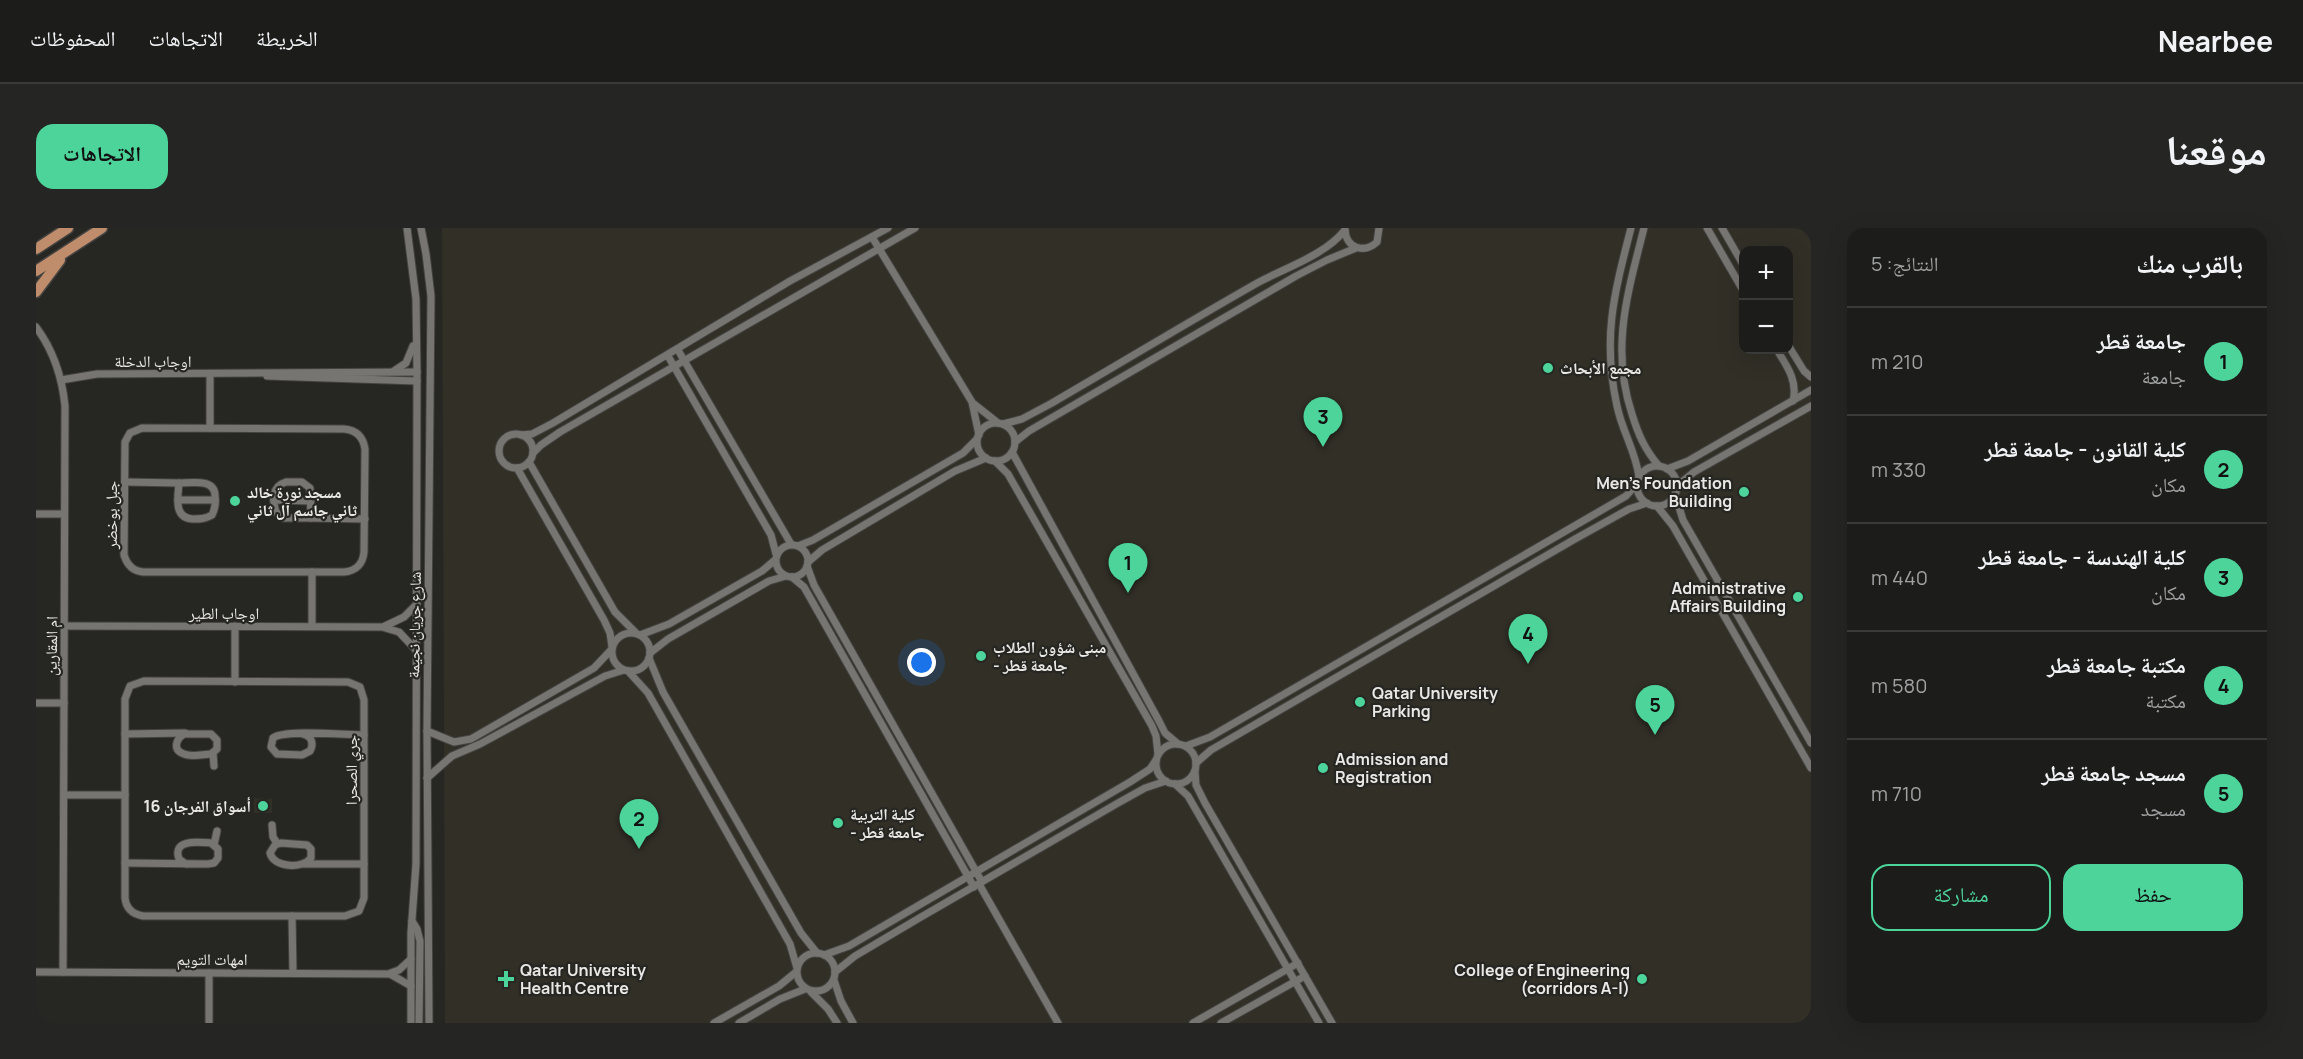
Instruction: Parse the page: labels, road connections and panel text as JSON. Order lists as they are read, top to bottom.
{
  "streets": {
    "street": [
      "اوجاب الدخلة",
      "جبل بوخضر",
      "اوجاب الطير",
      "شارع جريان نجيمة",
      "ام المقارين",
      "جري الصحرا",
      "امهات التويم"
    ]
  },
  "crossings": [
    ["اوجاب الدخلة", "شارع جريان نجيمة"],
    ["اوجاب الدخلة", "ام المقارين"],
    ["اوجاب الطير", "شارع جريان نجيمة"],
    ["اوجاب الطير", "ام المقارين"],
    ["شارع جريان نجيمة", "امهات التويم"],
    ["ام المقارين", "امهات التويم"]
  ],
  "places": {
    "other": [
      "مجمع الأبحاث",
      "Men's Foundation Building",
      "مسجد نورة خالد ثاني جاسم آل ثاني",
      "Administrative Affairs Building",
      "مبنى شؤون الطلاب - جامعة قطر",
      "Qatar University Parking",
      "Admission and Registration",
      "أسواق الفرجان 16",
      "كلية التربية - جامعة قطر",
      "College of Engineering (corridors A-I)"
    ],
    "health": ["Qatar University Health Centre"]
  },
  "page": {
    "header": "Nearbee",
    "nav": ["الخريطة", "الاتجاهات", "المحفوظات"],
    "title": "موقعنا",
    "buttons": [
      "الاتجاهات",
      ["حفظ", "مشاركة"]
    ],
    "heading": ["بالقرب منك", "النتائج: 5"],
    "map_buttons": ["+", "−"],
    "list": [
      {
        "mark": "1",
        "name": "جامعة قطر",
        "note": "جامعة",
        "value": "210 m"
      },
      {
        "mark": "2",
        "name": "كلية القانون - جامعة قطر",
        "note": "مكان",
        "value": "330 m"
      },
      {
        "mark": "3",
        "name": "كلية الهندسة - جامعة قطر",
        "note": "مكان",
        "value": "440 m"
      },
      {
        "mark": "4",
        "name": "مكتبة جامعة قطر",
        "note": "مكتبة",
        "value": "580 m"
      },
      {
        "mark": "5",
        "name": "مسجد جامعة قطر",
        "note": "مسجد",
        "value": "710 m"
      }
    ],
    "pins": [
      "3",
      "1",
      "4",
      "5",
      "2"
    ]
  }
}
